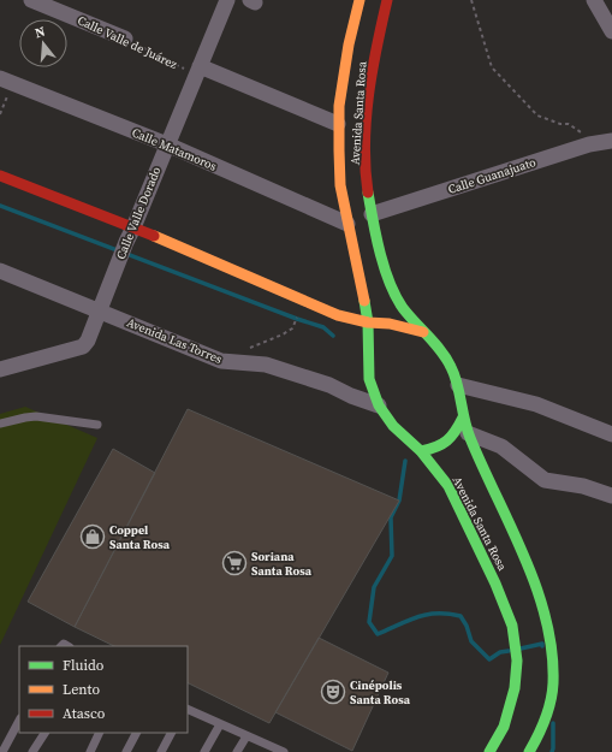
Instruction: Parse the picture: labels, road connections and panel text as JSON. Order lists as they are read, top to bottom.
{
  "streets": {
    "main road": ["Avenida Santa Rosa"],
    "street": [
      "Calle Valle de Juárez",
      "Calle Matamoros",
      "Calle Guanajuato",
      "Calle Valle Dorado",
      "Avenida Las Torres"
    ]
  },
  "crossings": [
    ["Calle Valle de Juárez", "Calle Valle Dorado"],
    ["Avenida Santa Rosa", "Calle Matamoros"],
    ["Avenida Santa Rosa", "Calle Guanajuato"],
    ["Avenida Santa Rosa", "Avenida Las Torres"],
    ["Calle Matamoros", "Calle Valle Dorado"],
    ["Calle Valle Dorado", "Avenida Las Torres"]
  ],
  "places": {
    "shop": ["Coppel Santa Rosa"],
    "supermarket": ["Soriana Santa Rosa"],
    "theatre": ["Cinépolis Santa Rosa"]
  },
  "legend": ["Fluido", "Lento", "Atasco"],
  "north": "top"
}
